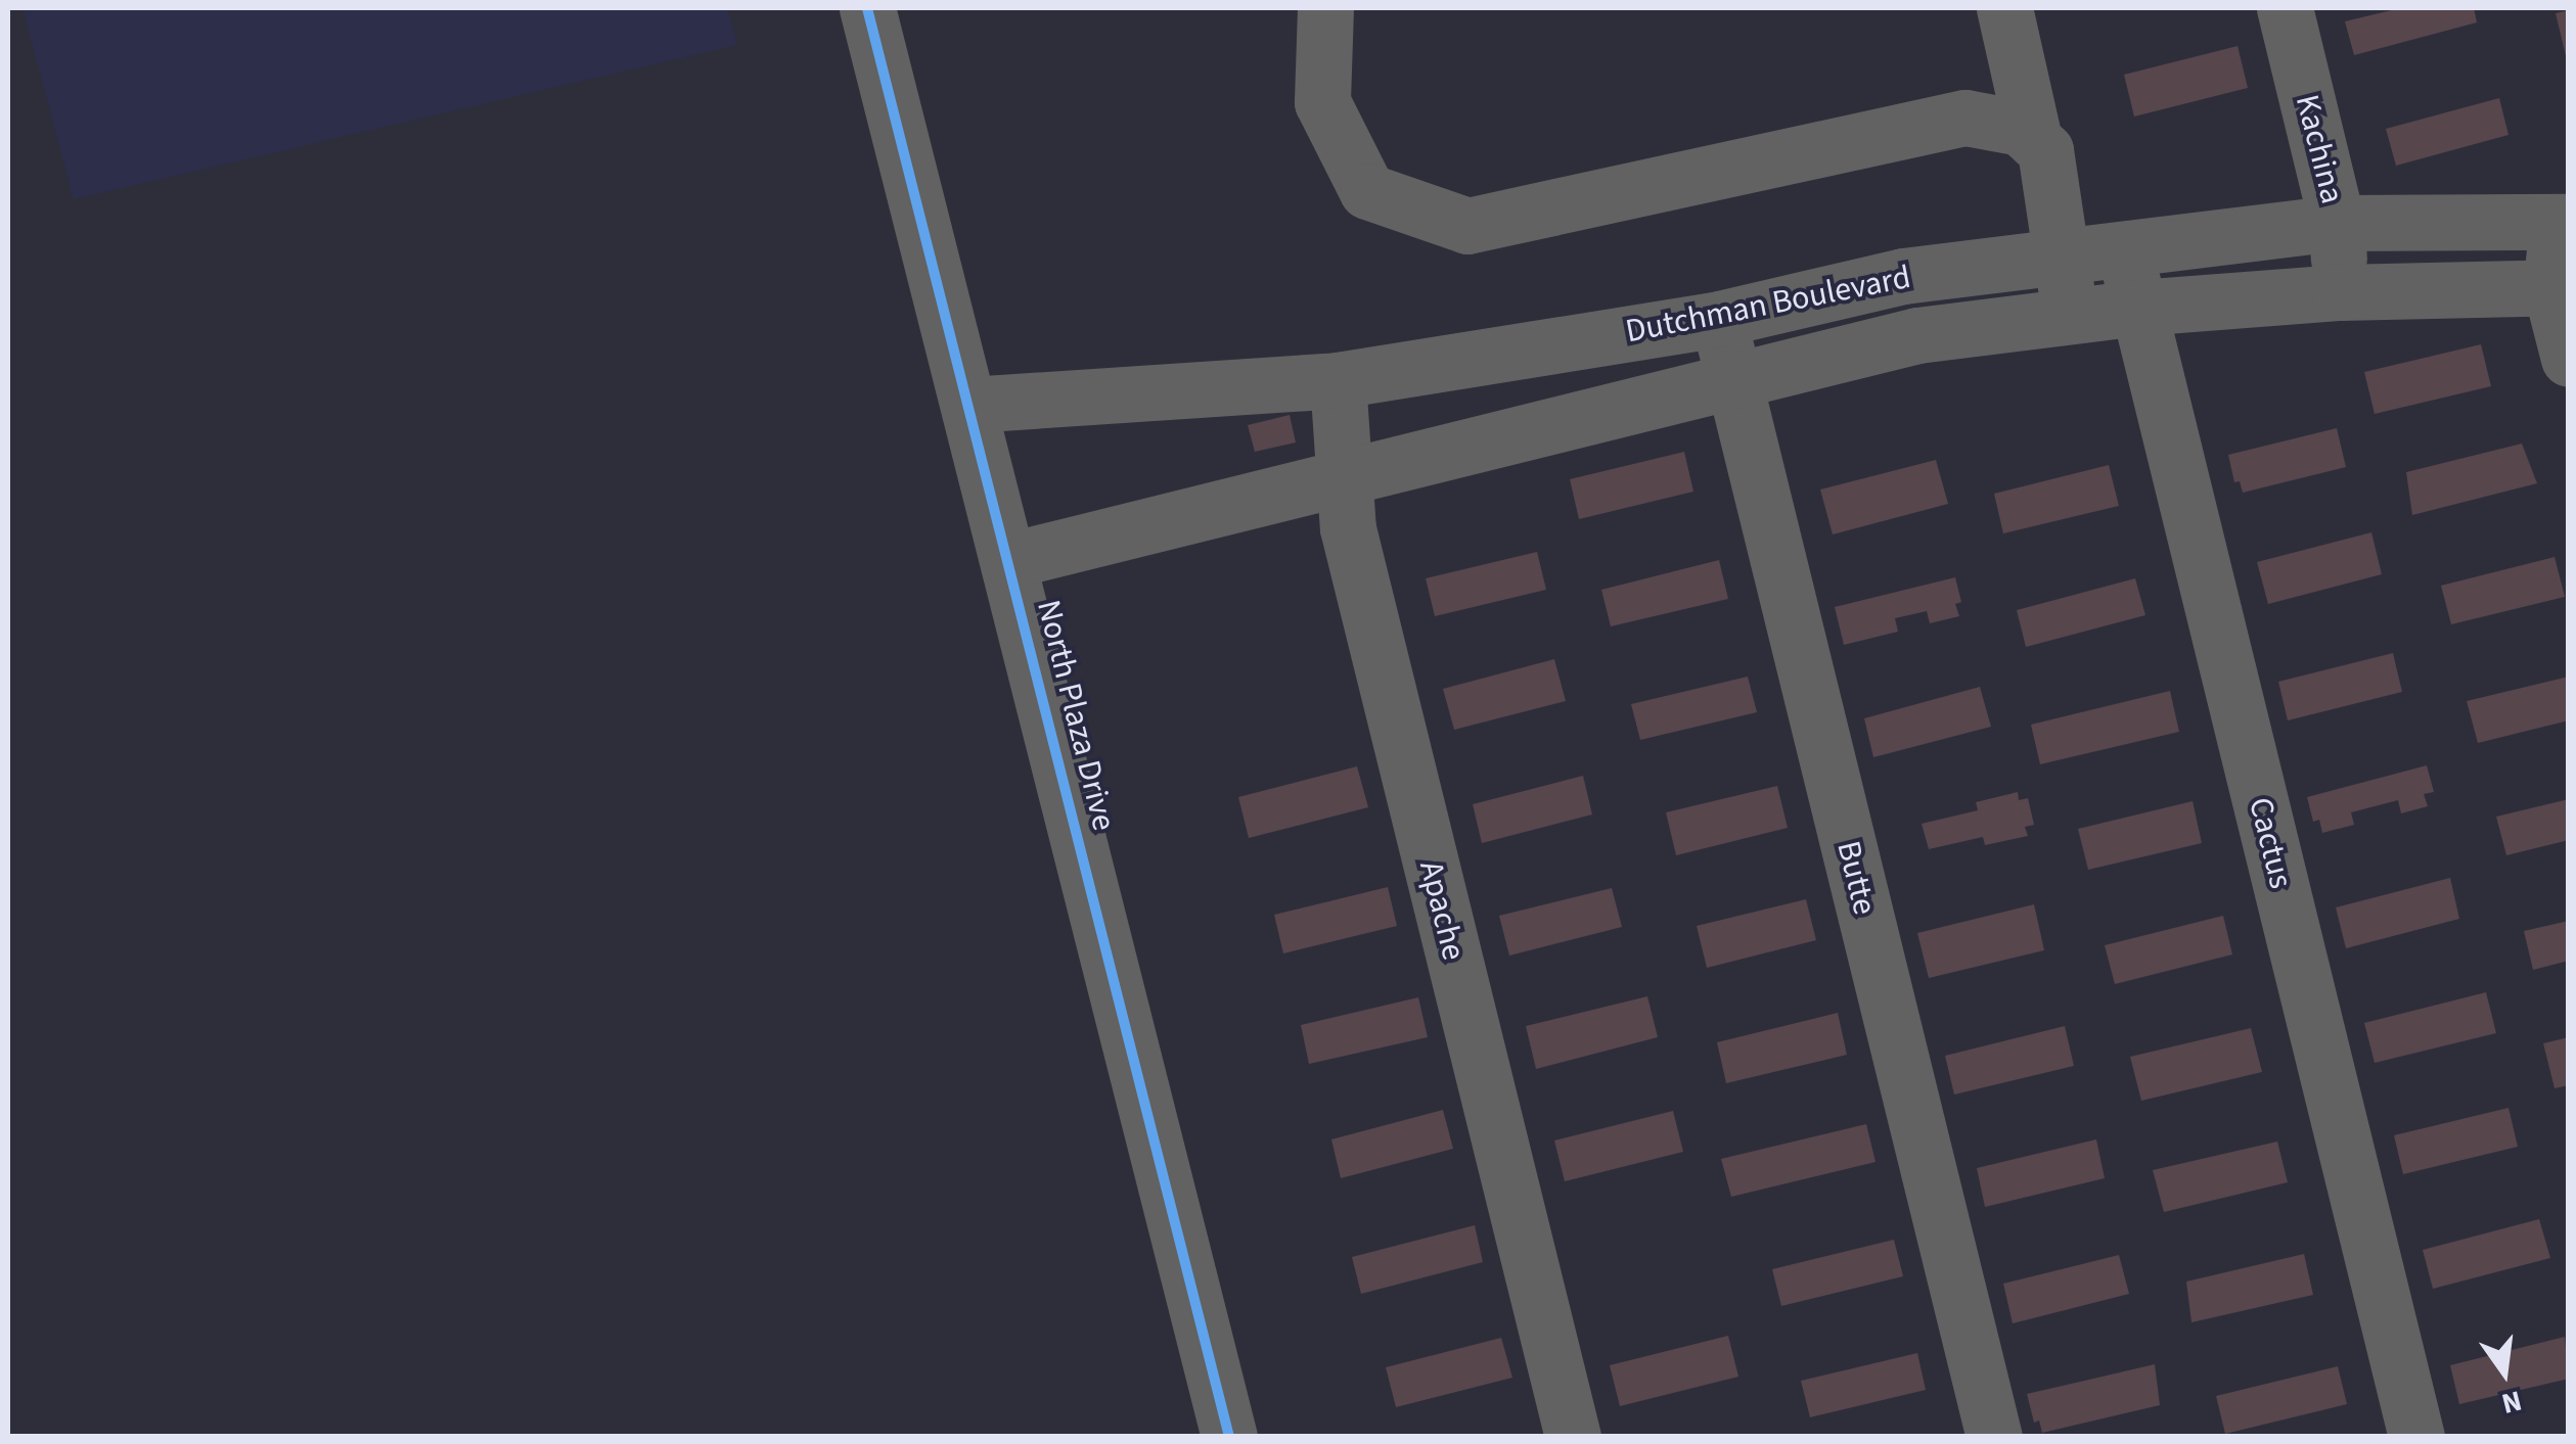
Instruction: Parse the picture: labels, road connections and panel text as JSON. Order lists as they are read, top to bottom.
{
  "streets": {
    "street": [
      "Kachina",
      "Dutchman Boulevard",
      "North Plaza Drive",
      "Cactus",
      "Butte",
      "Apache"
    ]
  },
  "crossings": [
    ["Kachina", "Dutchman Boulevard"],
    ["Dutchman Boulevard", "North Plaza Drive"],
    ["Dutchman Boulevard", "Cactus"],
    ["Dutchman Boulevard", "Butte"],
    ["Dutchman Boulevard", "Apache"]
  ],
  "north": "bottom"
}
